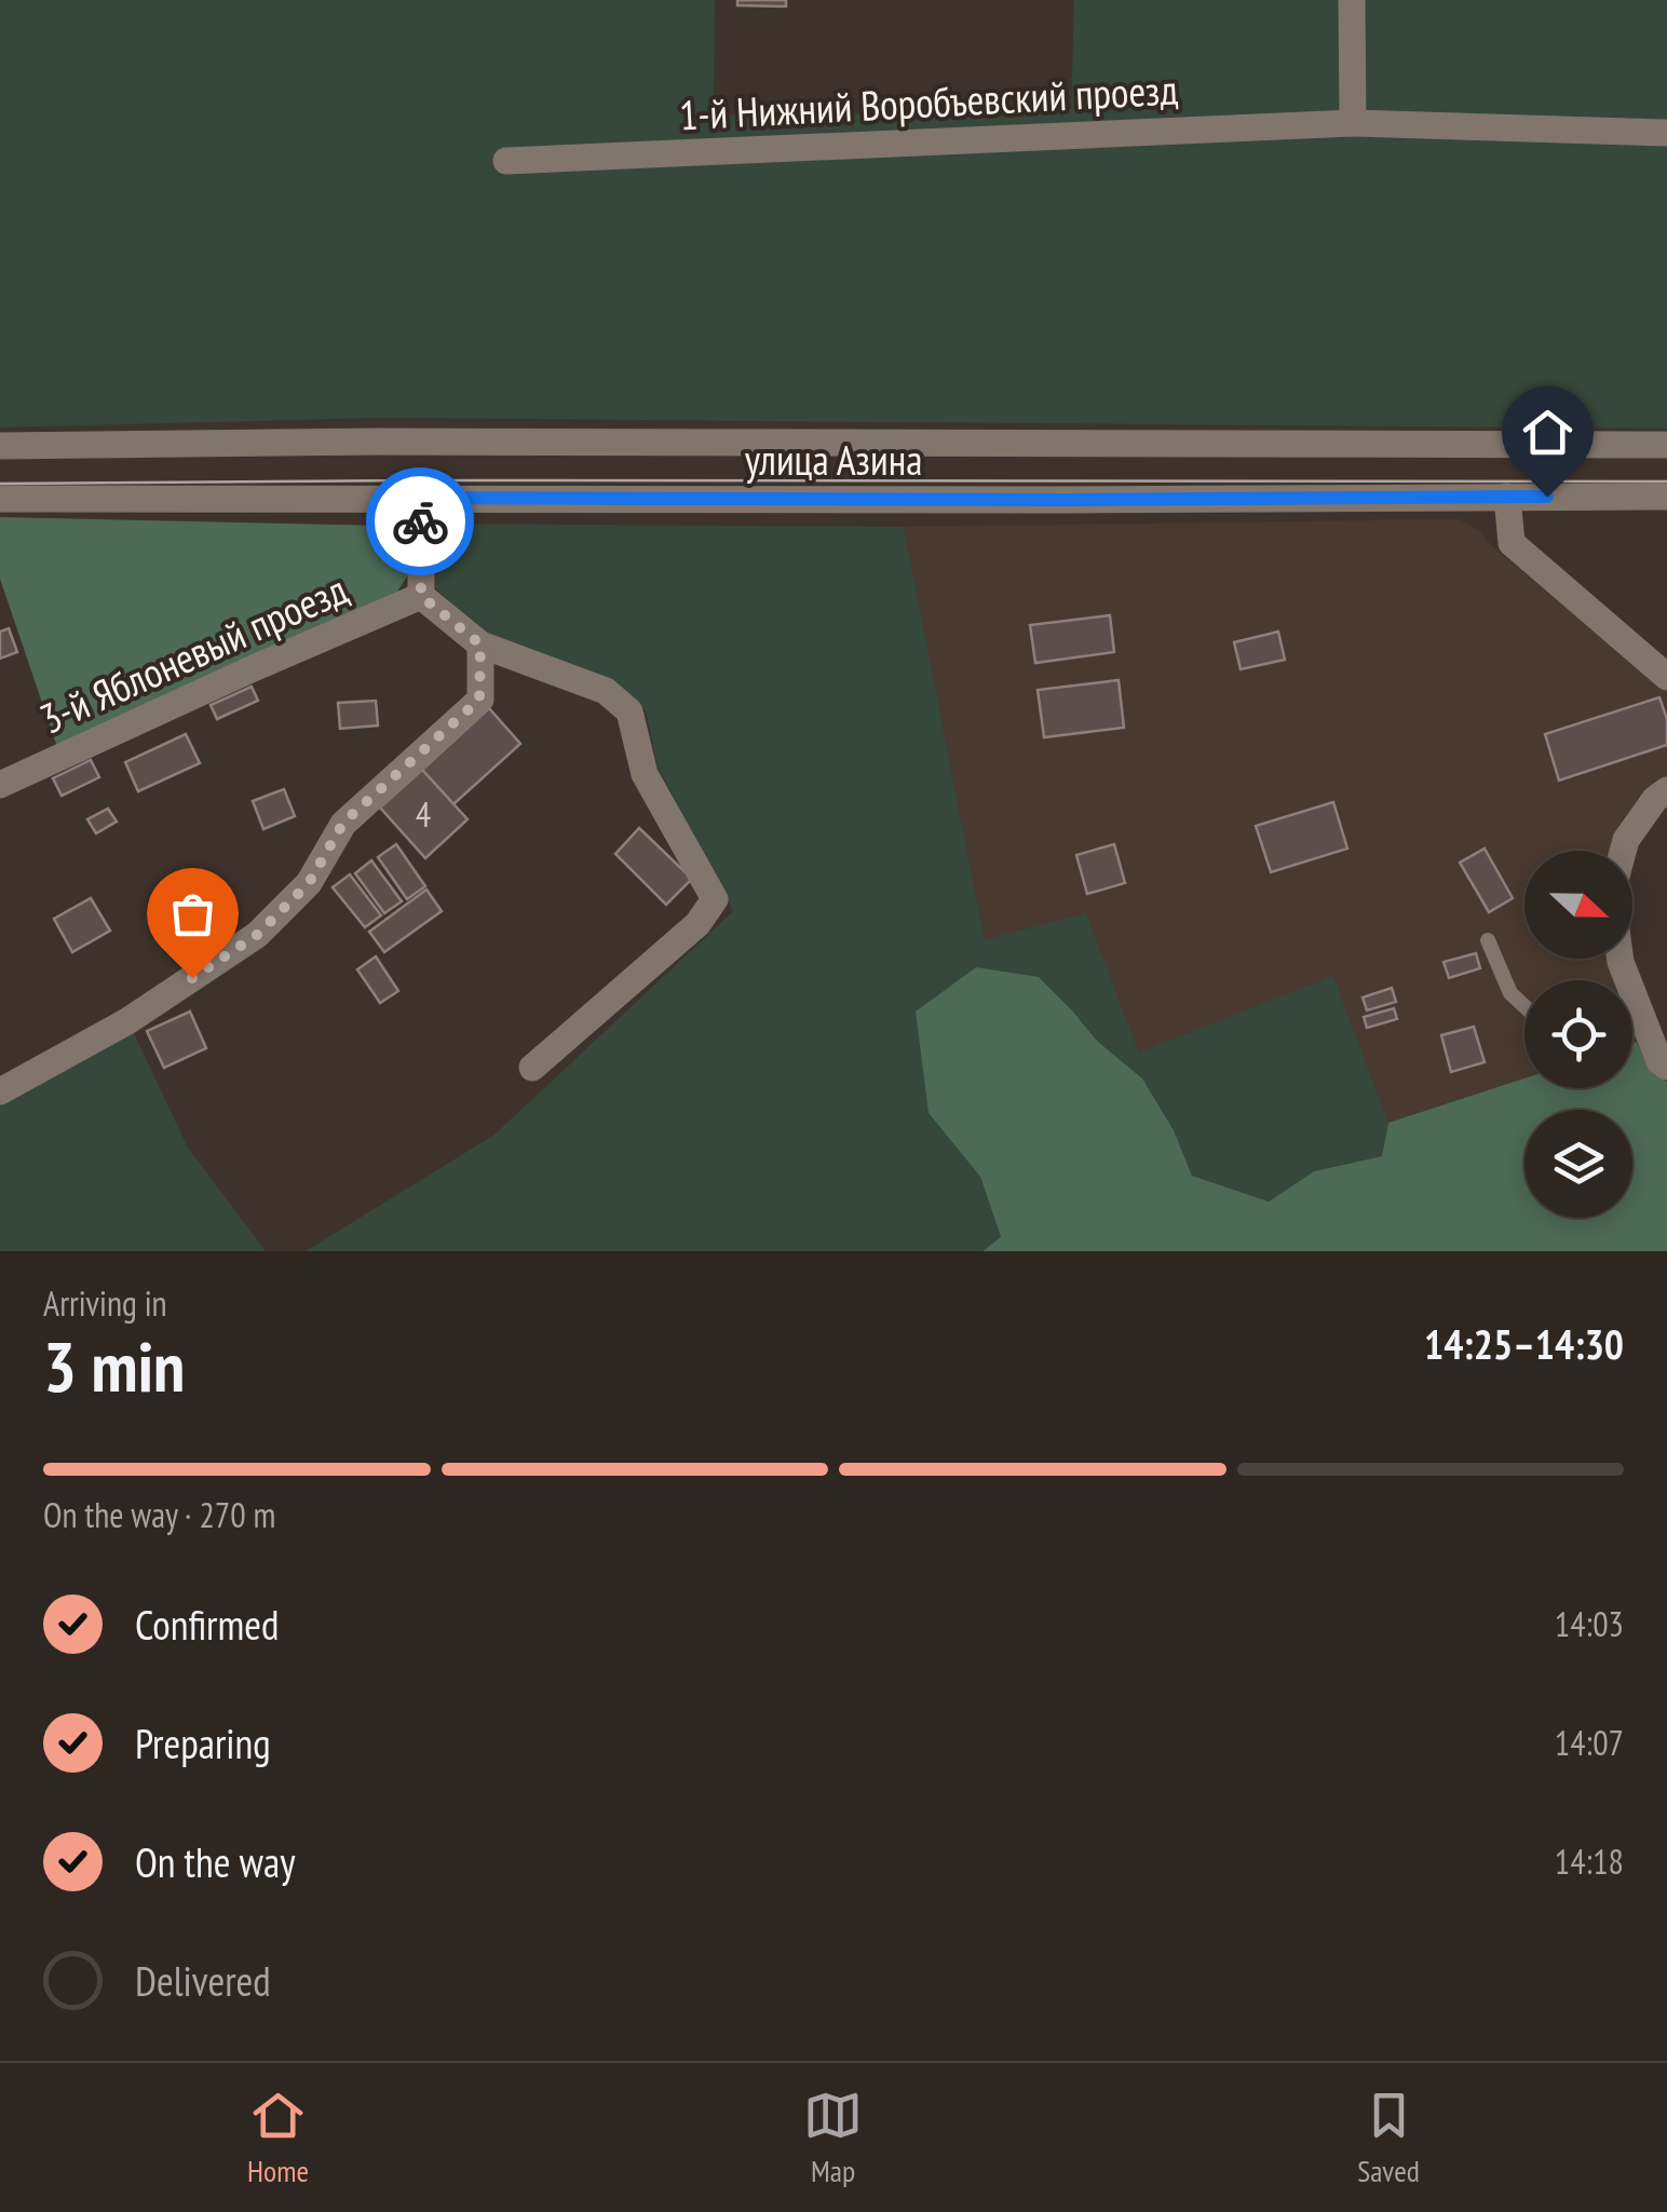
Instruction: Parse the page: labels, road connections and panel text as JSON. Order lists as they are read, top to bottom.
{
  "streets": {
    "street": ["1-й Нижний Воробъевский проезд", "улица Азина", "3-й Яблоневый проезд"]
  },
  "house_numbers": ["4"],
  "north": "right",
  "page": {
    "heading": ["3 min", "Arriving in", "14:25–14:30"],
    "bar": "On the way · 270 m",
    "list": [
      ["Confirmed", "14:03"],
      ["Preparing", "14:07"],
      ["On the way", "14:18"],
      "Delivered"
    ],
    "tabs": ["Home", "Map", "Saved"]
  }
}
